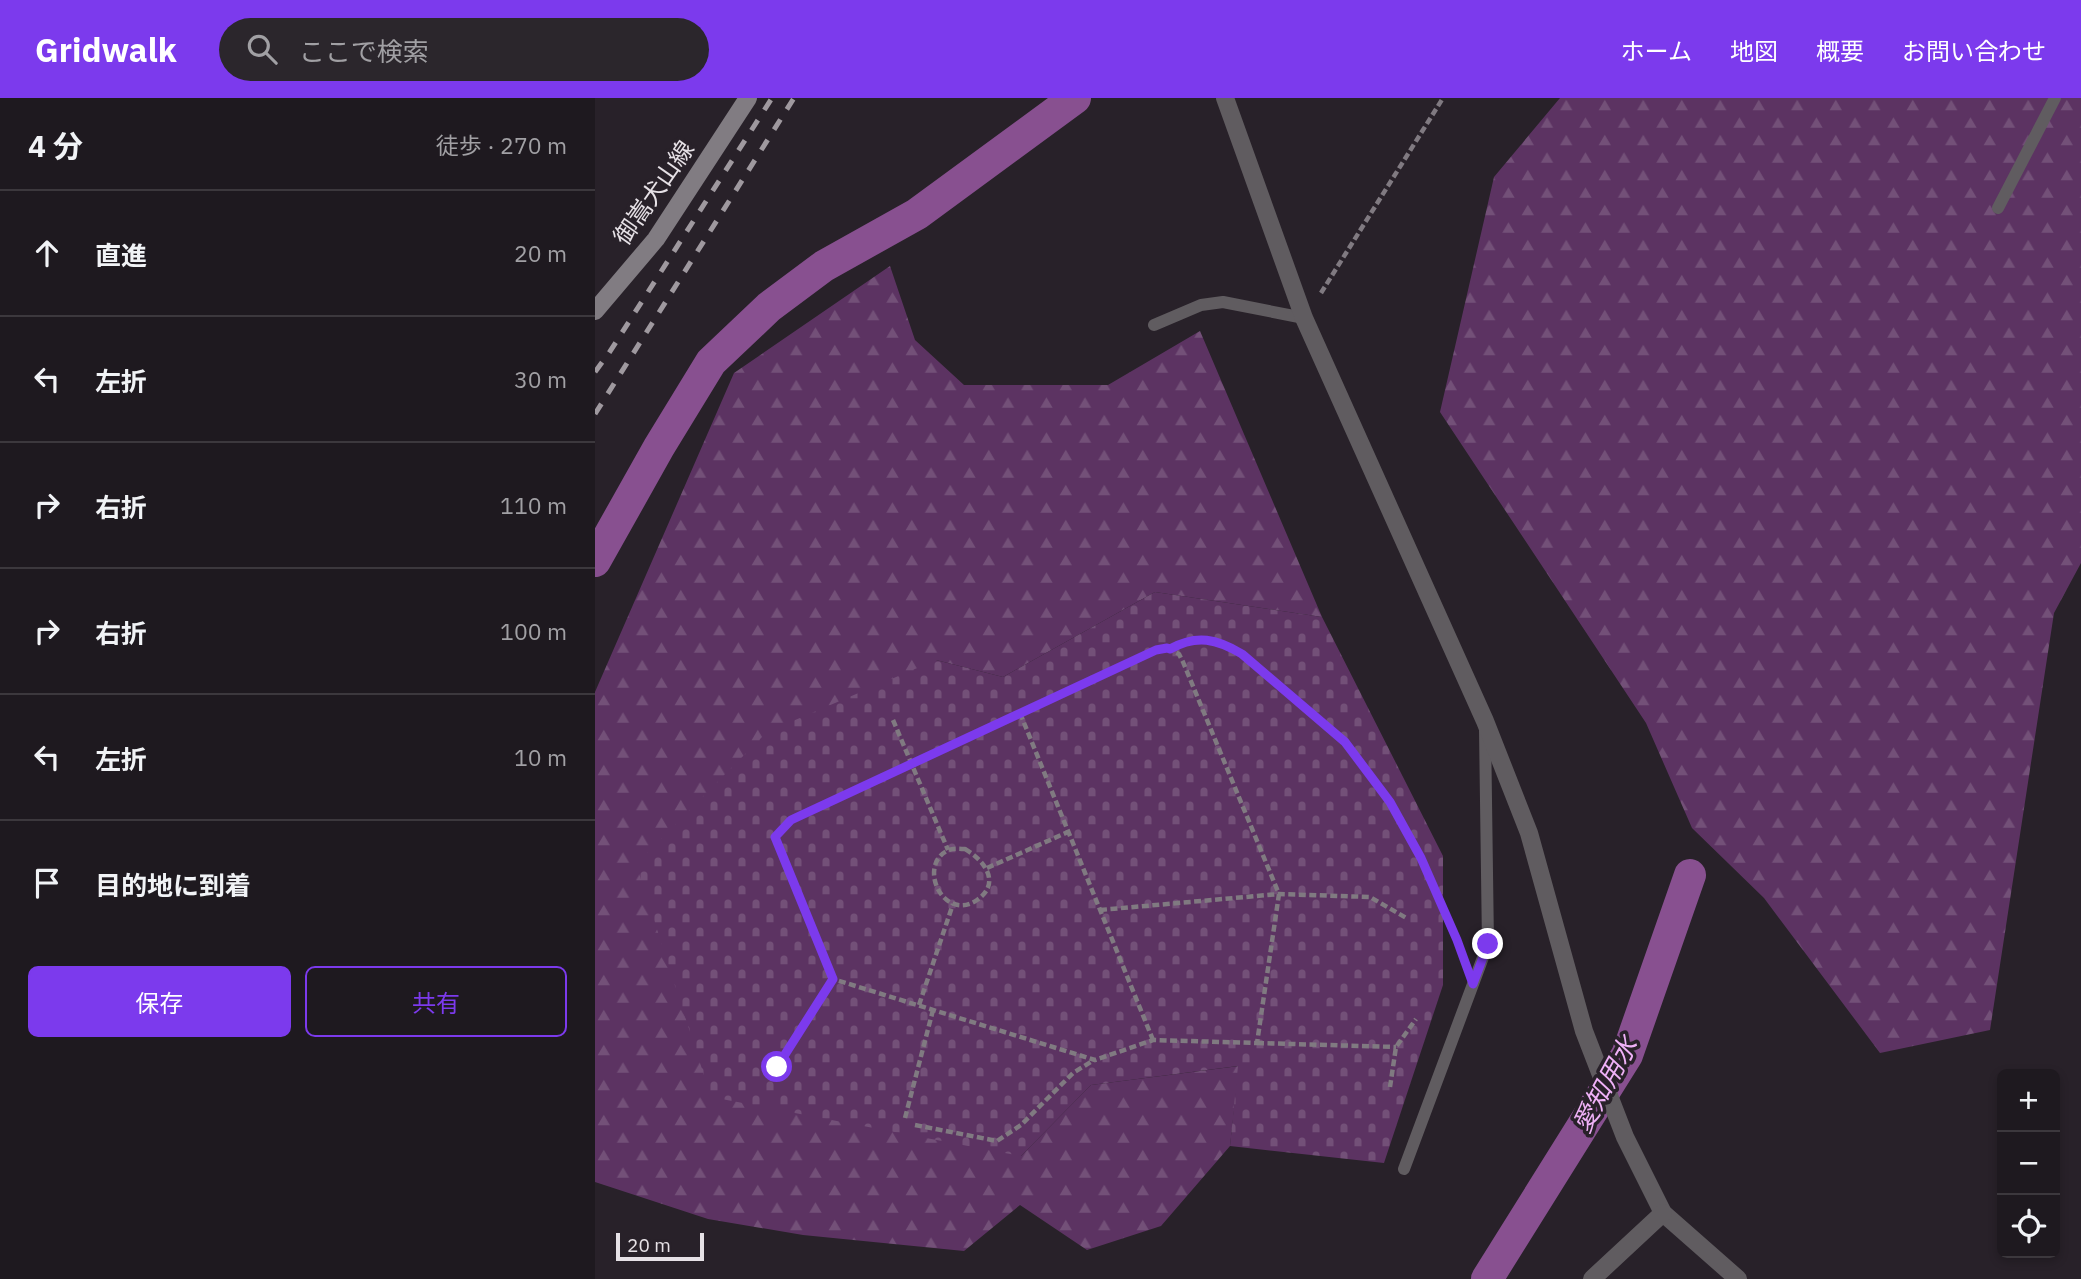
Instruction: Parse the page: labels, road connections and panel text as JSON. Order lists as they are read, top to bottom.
{
  "streets": {
    "main road": ["御嵩犬山線"]
  },
  "water": ["愛知用水"],
  "scale_bar": "20 m",
  "page": {
    "header": "Gridwalk",
    "search": "ここで検索",
    "nav": [
      "ホーム",
      "地図",
      "概要",
      "お問い合わせ"
    ],
    "heading": ["4 分", "徒歩 · 270 m"],
    "list": [
      ["直進", "20 m"],
      ["左折", "30 m"],
      ["右折", "110 m"],
      ["右折", "100 m"],
      ["左折", "10 m"],
      "目的地に到着"
    ],
    "buttons": ["保存", "共有"],
    "map_buttons": ["+", "−"],
    "scale": "20 m"
  }
}
